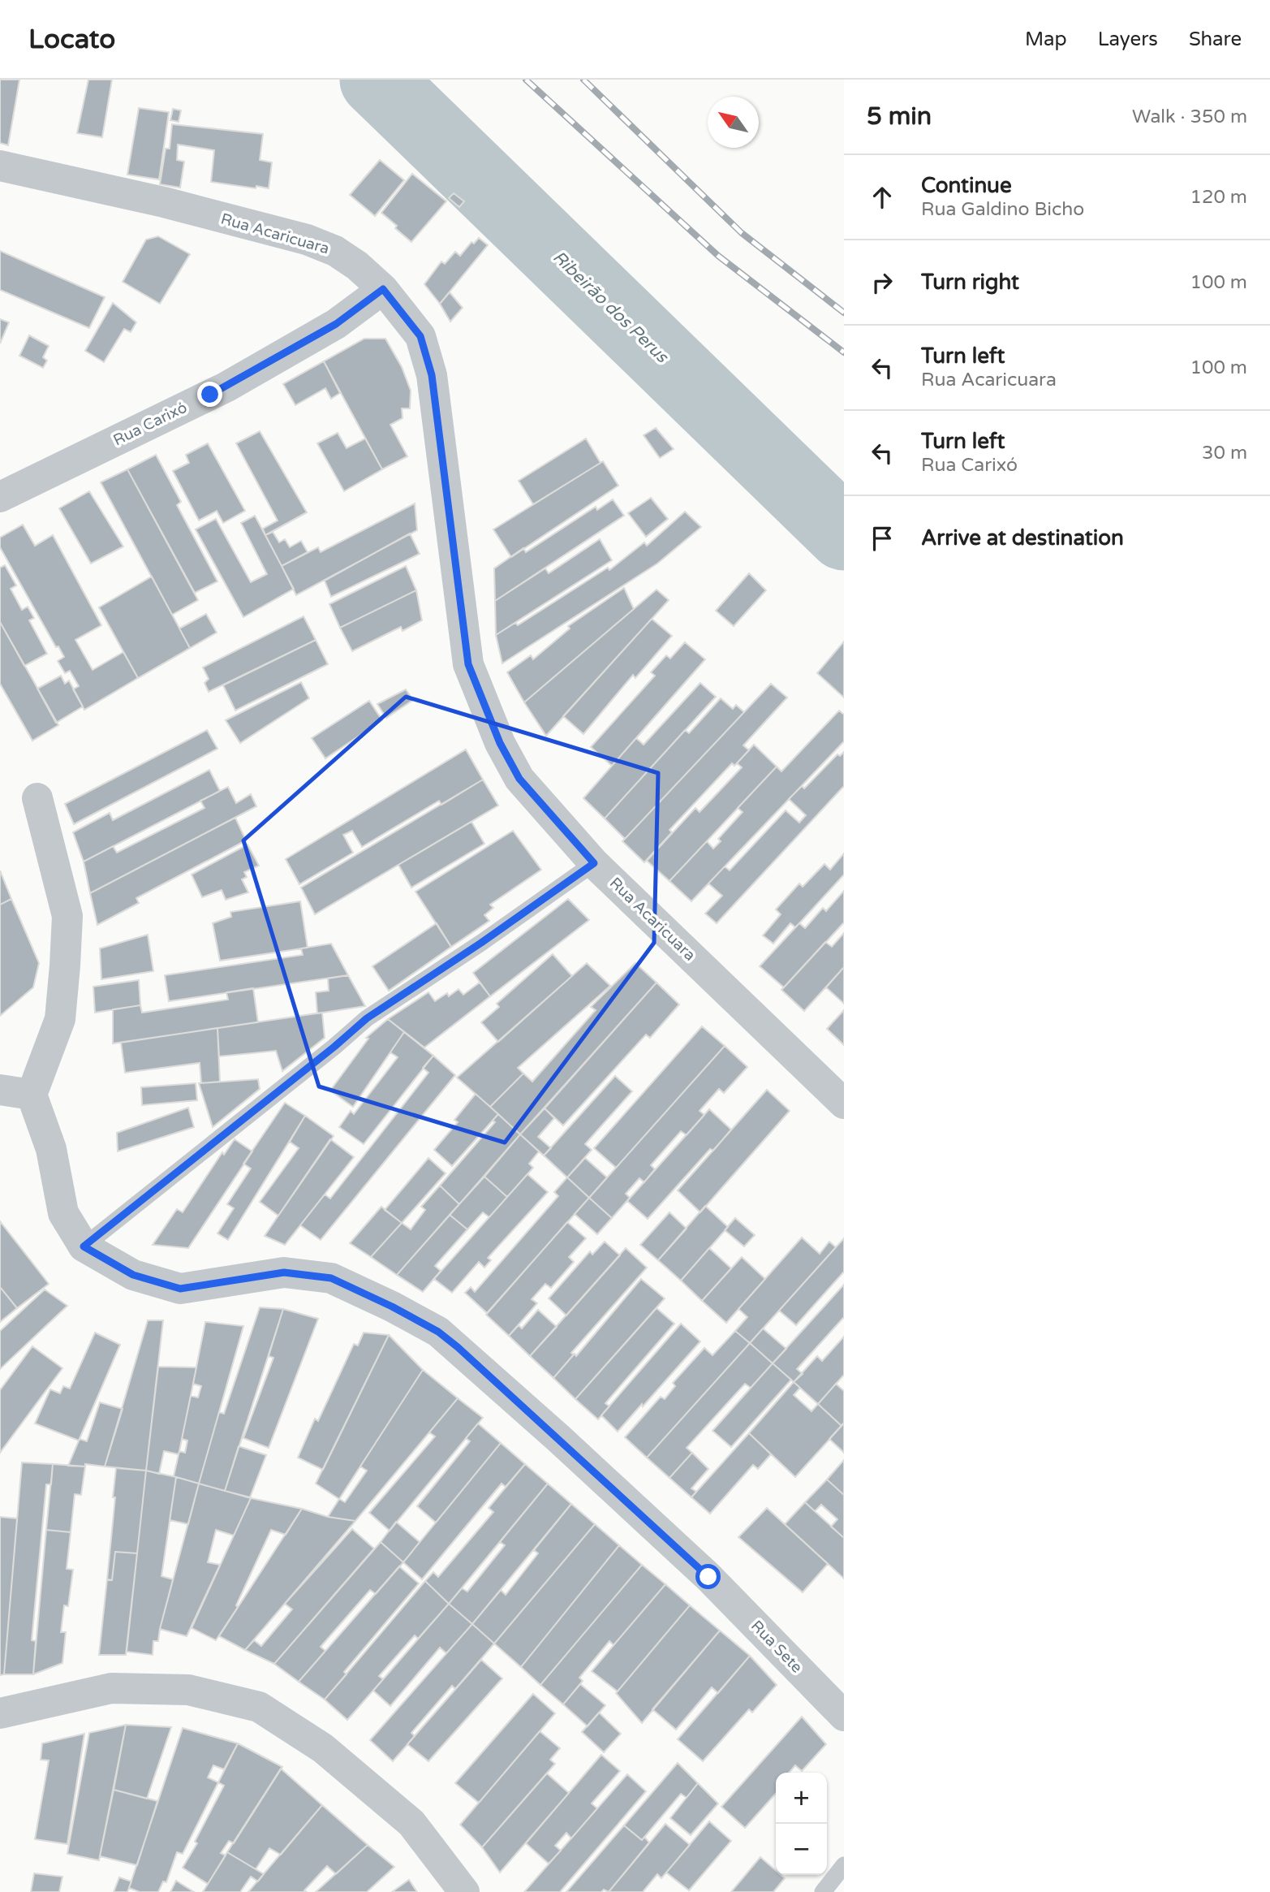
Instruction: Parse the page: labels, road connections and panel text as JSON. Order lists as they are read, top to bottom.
{
  "streets": {
    "street": ["Rua Acaricuara", "Rua Carixó", "Rua Sete"]
  },
  "crossings": [
    ["Rua Acaricuara", "Rua Carixó"]
  ],
  "water": ["Ribeirão dos Perus"],
  "north": "top left",
  "page": {
    "header": "Locato",
    "nav": ["Map", "Layers", "Share"],
    "heading": ["5 min", "Walk · 350 m"],
    "list": [
      ["Continue", "Rua Galdino Bicho", "120 m"],
      ["Turn right", "100 m"],
      ["Turn left", "Rua Acaricuara", "100 m"],
      ["Turn left", "Rua Carixó", "30 m"],
      "Arrive at destination"
    ],
    "map_buttons": ["+", "−"]
  }
}
